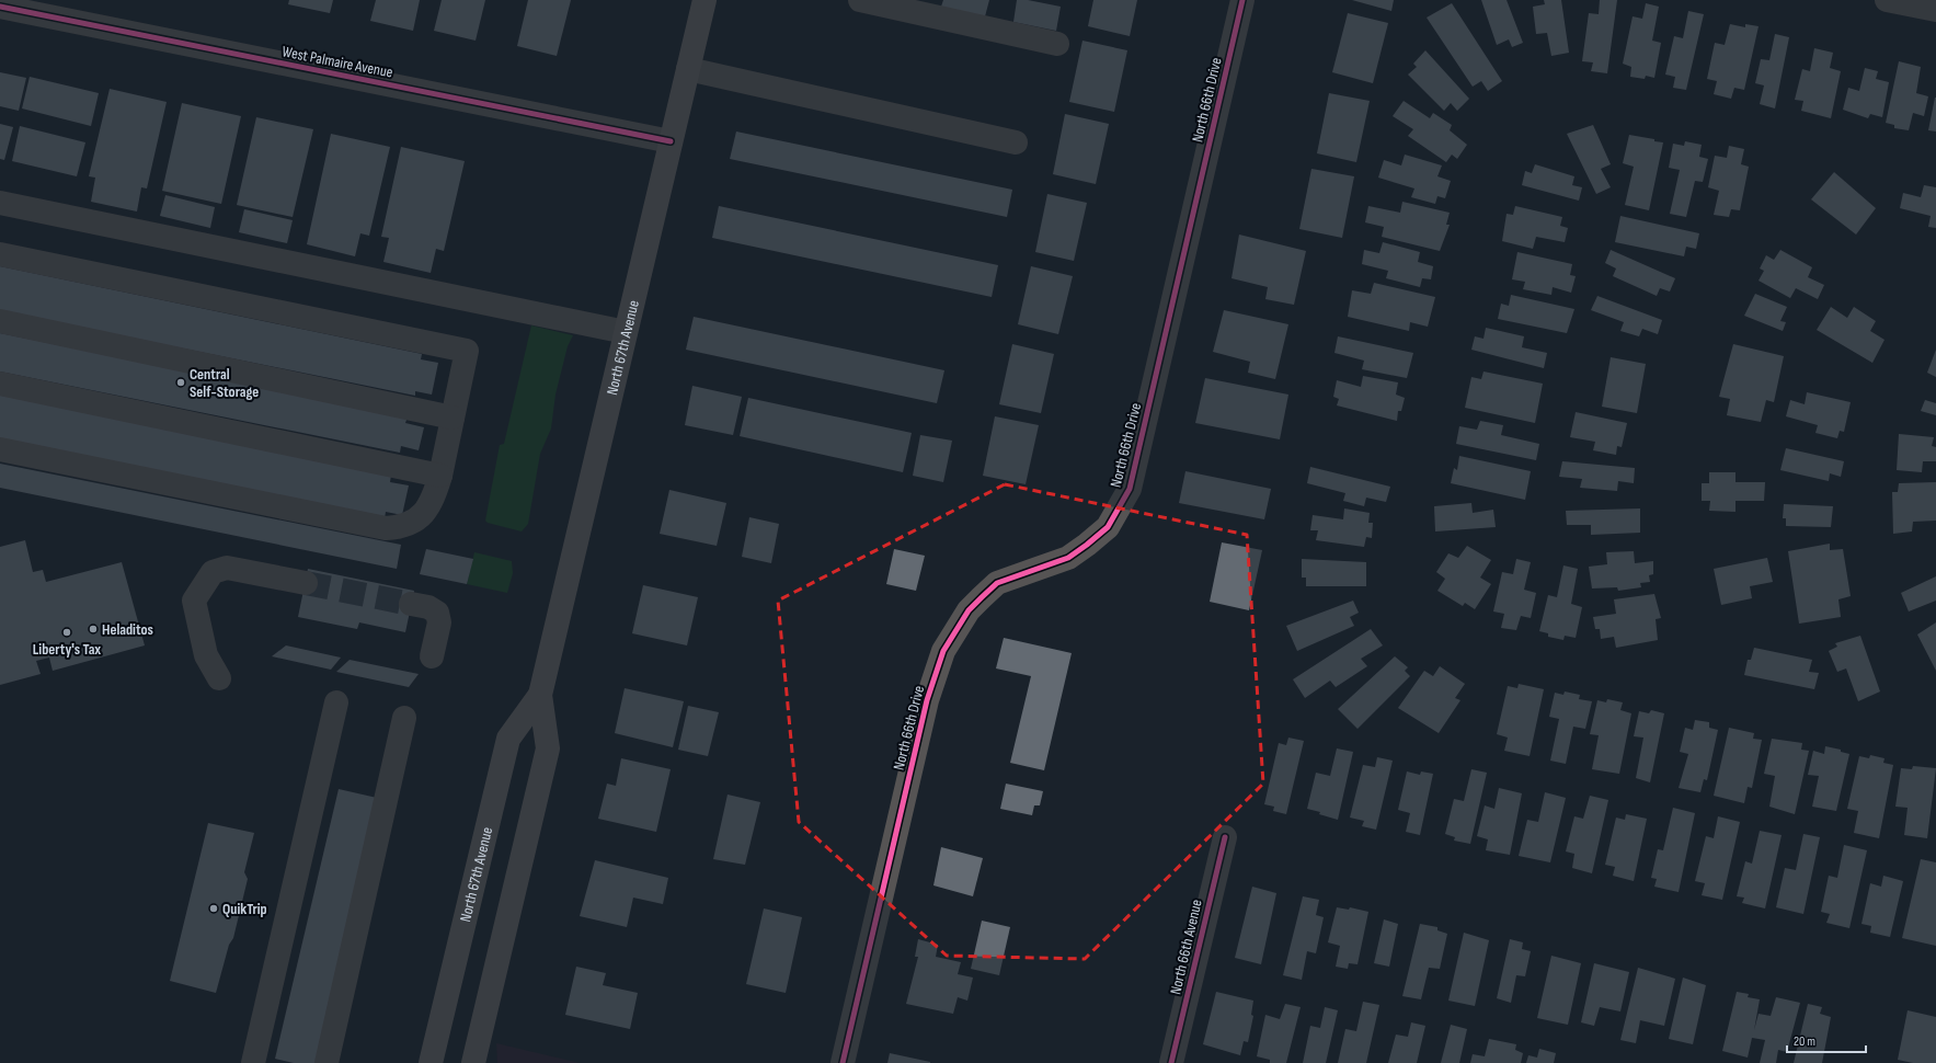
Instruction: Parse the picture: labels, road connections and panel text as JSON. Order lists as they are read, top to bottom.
{
  "streets": {
    "main road": ["North 67th Avenue"],
    "street": ["West Palmaire Avenue", "North 66th Drive", "North 66th Avenue"]
  },
  "crossings": [
    ["West Palmaire Avenue", "North 67th Avenue"]
  ],
  "places": [
    "Central Self-Storage",
    "Heladitos",
    "Liberty's Tax",
    "QuikTrip"
  ],
  "scale_bar": "20 m"
}
